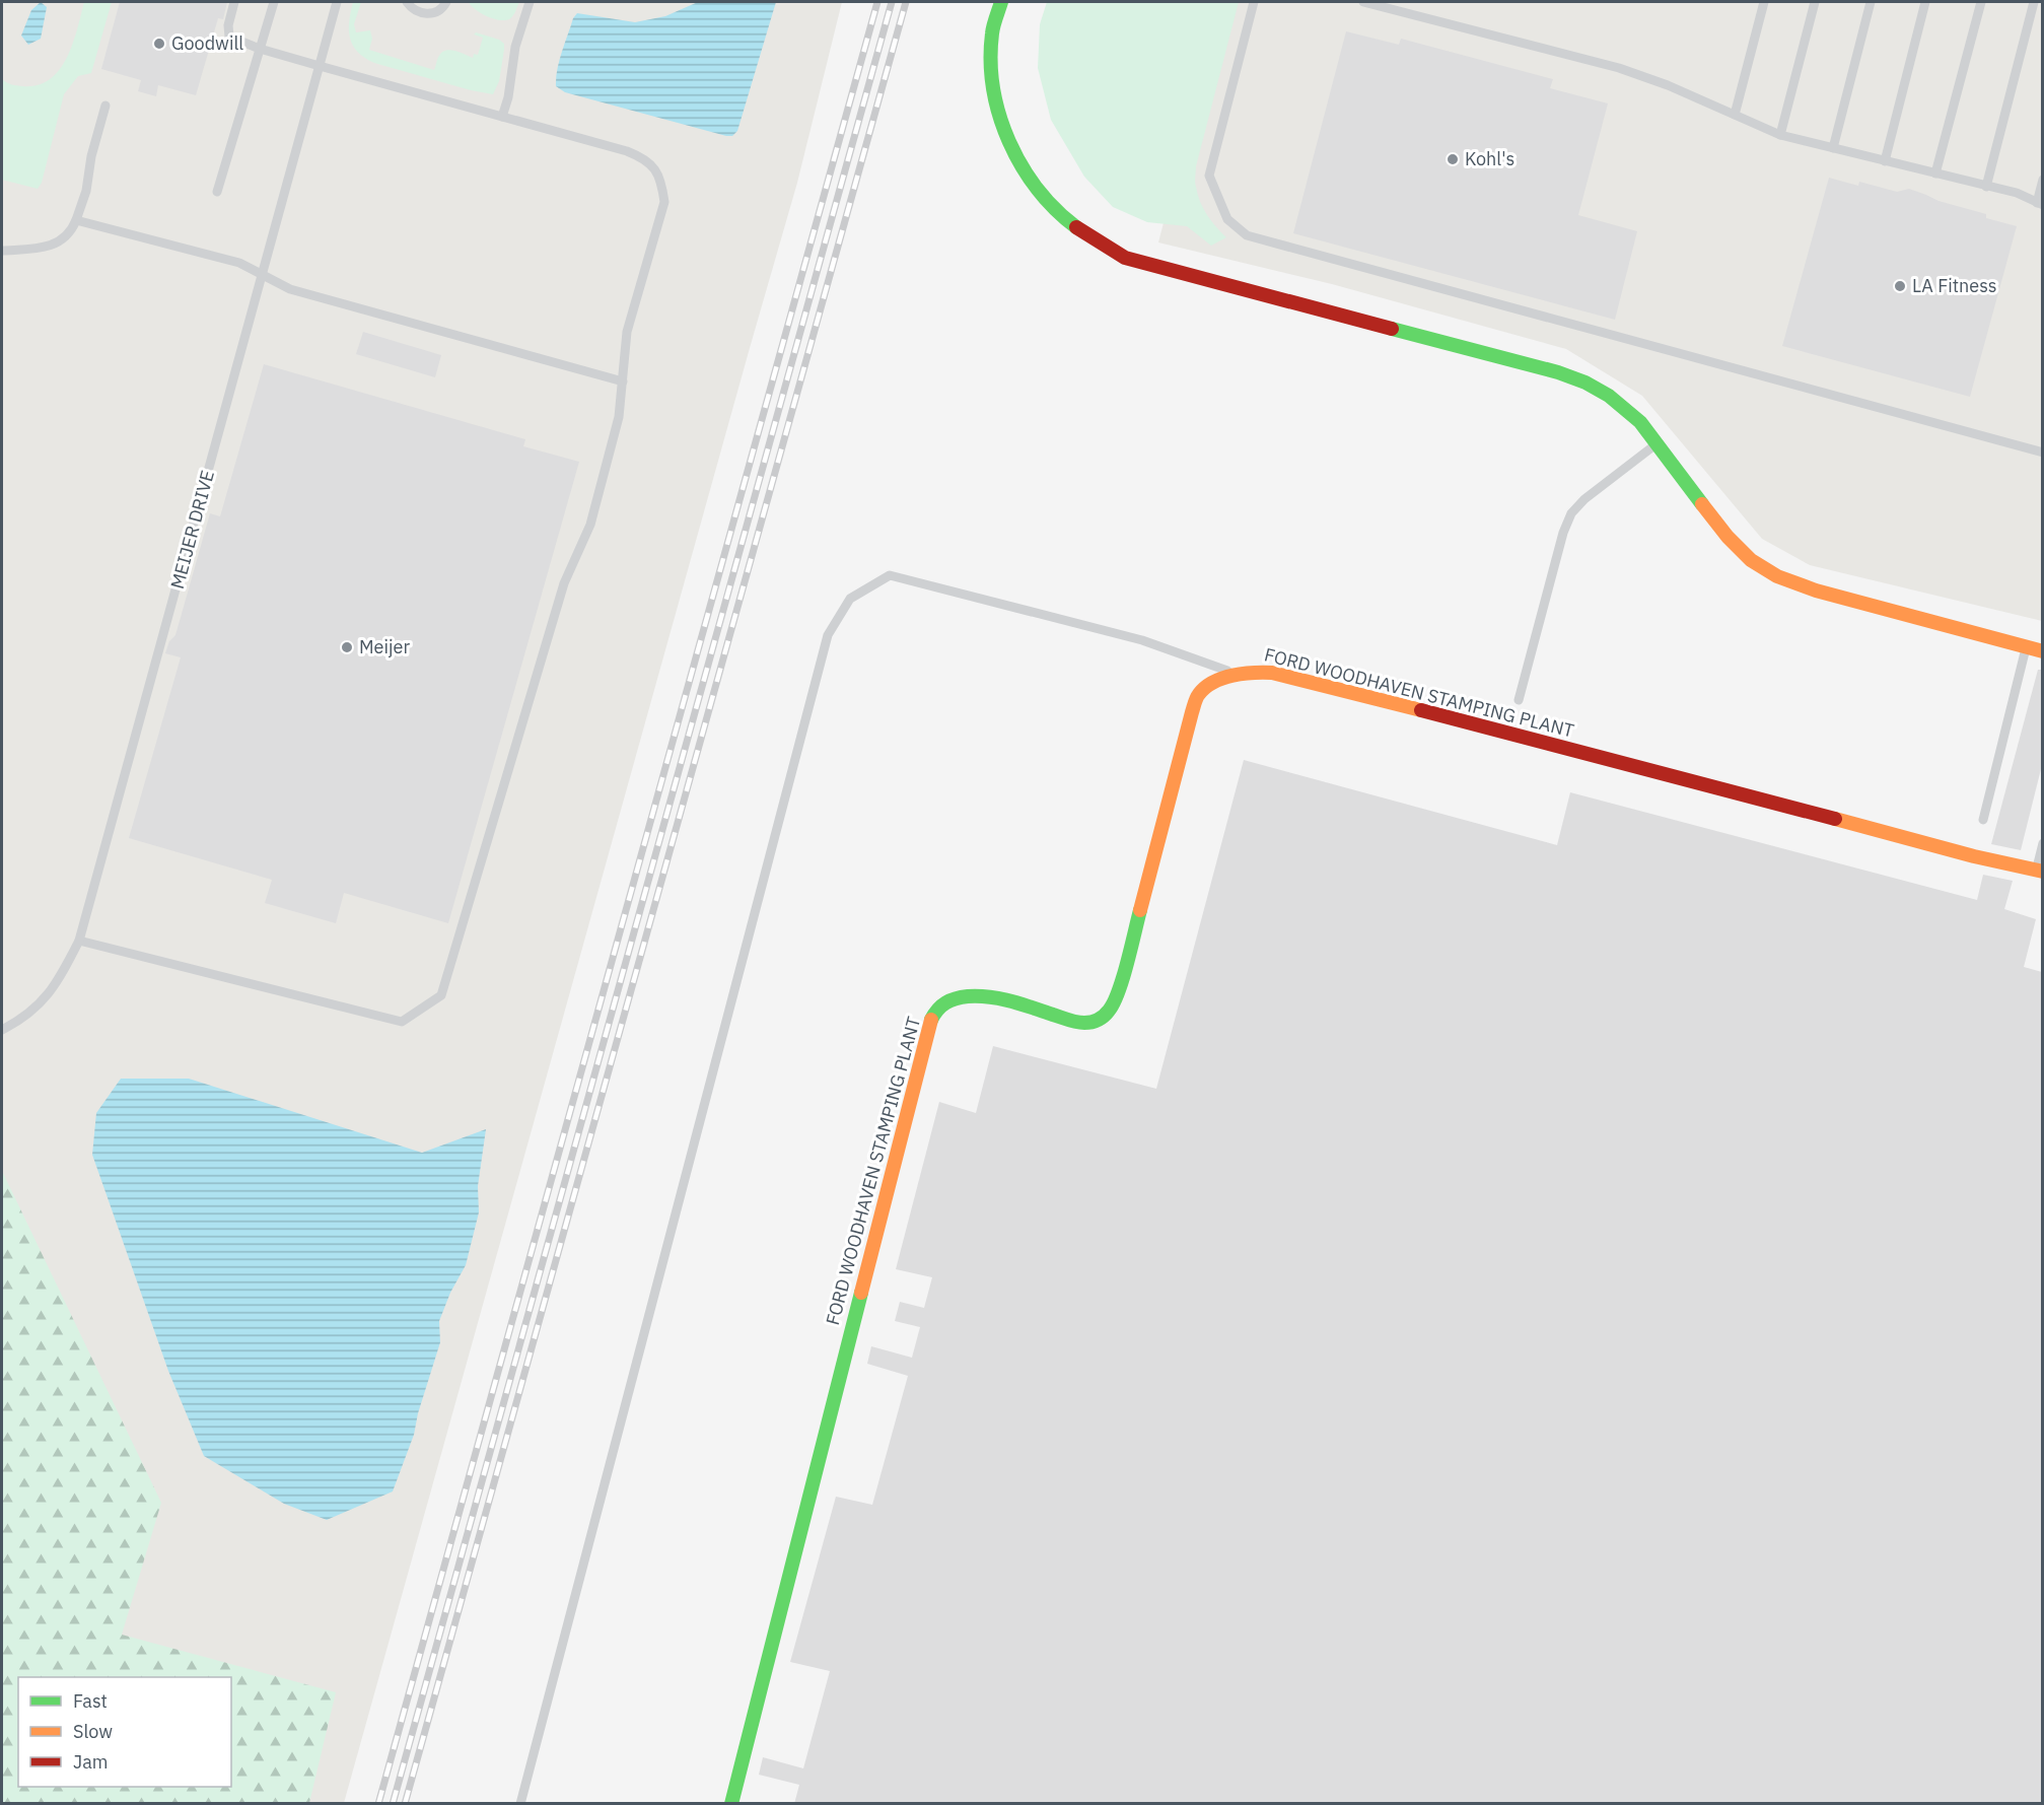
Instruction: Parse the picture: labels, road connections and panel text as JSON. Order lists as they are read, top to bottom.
{
  "streets": {
    "street": ["FORD WOODHAVEN STAMPING PLANT"],
    "lane": ["MEIJER DRIVE"]
  },
  "places": [
    "Goodwill",
    "Kohl's",
    "LA Fitness",
    "Meijer"
  ],
  "legend": ["Fast", "Slow", "Jam"]
}
